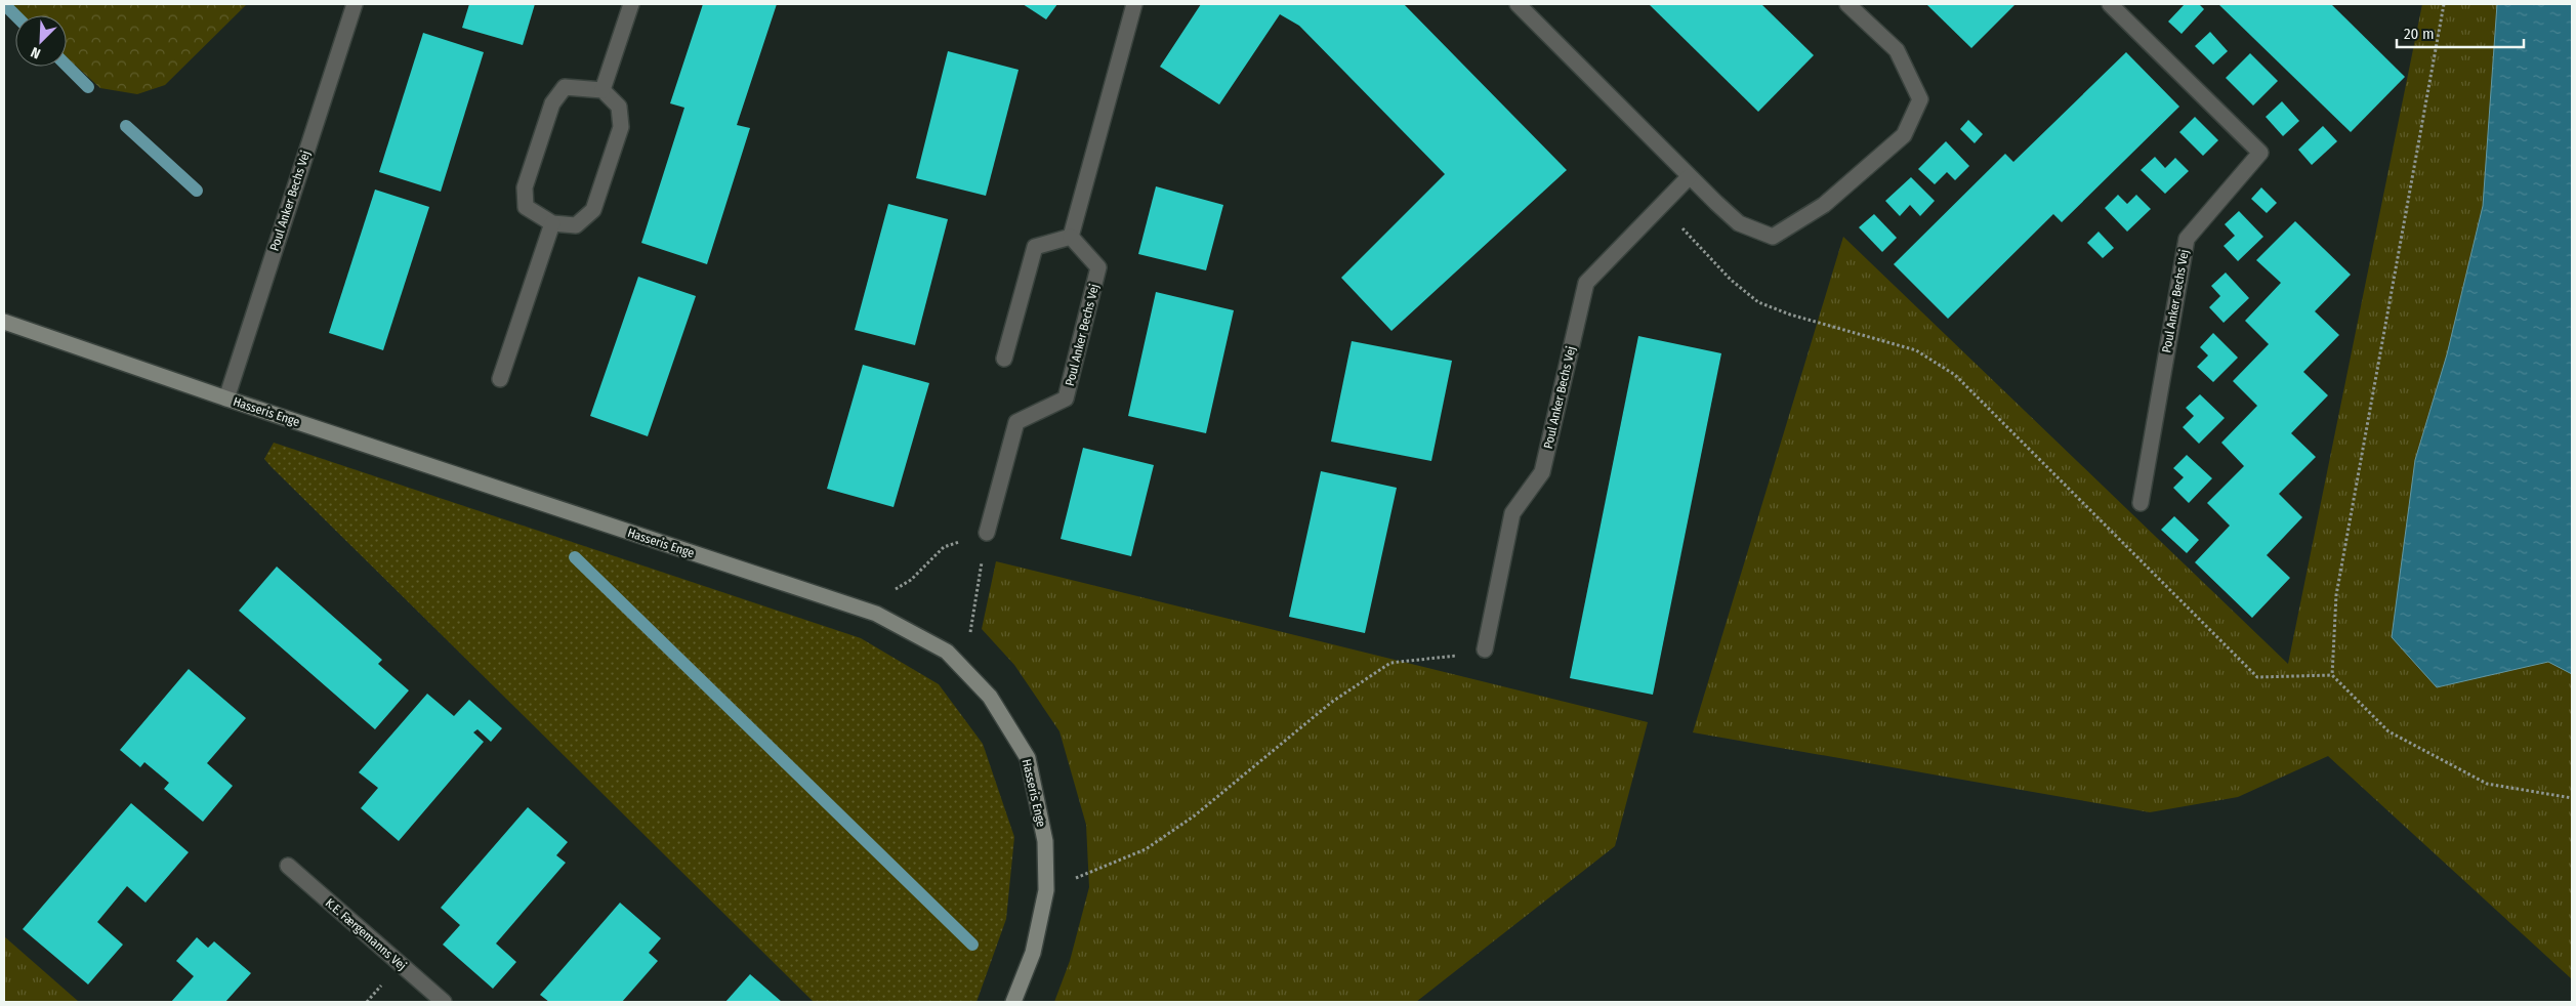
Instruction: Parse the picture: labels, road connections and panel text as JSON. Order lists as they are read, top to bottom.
{
  "streets": {
    "street": ["Poul Anker Bechs Vej", "Hasseris Enge", "K.E. Færgemanns Vej"]
  },
  "crossings": [
    ["Poul Anker Bechs Vej", "Hasseris Enge"]
  ],
  "scale_bar": "20 m",
  "north": "bottom left"
}
